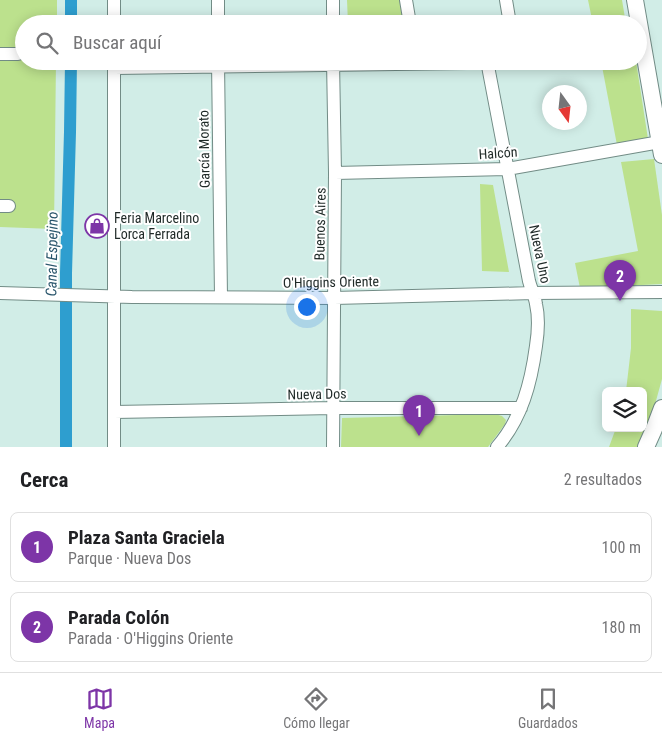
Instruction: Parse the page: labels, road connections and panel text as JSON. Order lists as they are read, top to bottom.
{
  "streets": {
    "street": [
      "García Morato",
      "Halcón",
      "Buenos Aires",
      "Nueva Uno",
      "O'Higgins Oriente",
      "Nueva Dos"
    ]
  },
  "crossings": [
    ["García Morato", "O'Higgins Oriente"],
    ["Halcón", "Buenos Aires"],
    ["Halcón", "Nueva Uno"],
    ["Buenos Aires", "O'Higgins Oriente"],
    ["Buenos Aires", "Nueva Dos"],
    ["Nueva Uno", "O'Higgins Oriente"],
    ["Nueva Uno", "Nueva Dos"]
  ],
  "water": ["Canal Espejino"],
  "places": {
    "shop": ["Feria Marcelino Lorca Ferrada"]
  },
  "north": "bottom",
  "page": {
    "search": "Buscar aquí",
    "pins": ["2", "1"],
    "heading": ["Cerca", "2 resultados"],
    "list": [
      {
        "mark": "1",
        "name": "Plaza Santa Graciela",
        "note": "Parque · Nueva Dos",
        "value": "100 m"
      },
      {
        "mark": "2",
        "name": "Parada Colón",
        "note": "Parada · O'Higgins Oriente",
        "value": "180 m"
      }
    ],
    "nav": ["Mapa", "Cómo llegar", "Guardados"]
  }
}
